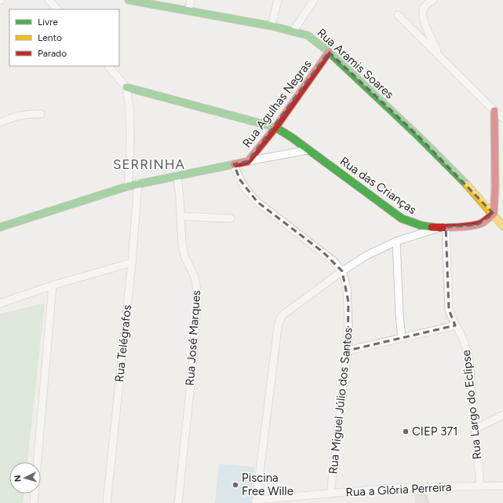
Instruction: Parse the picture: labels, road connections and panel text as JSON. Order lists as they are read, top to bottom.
{
  "streets": {
    "street": [
      "Rua Aramis Soares",
      "Rua Agulhas Negras",
      "Rua das Crianças",
      "Rua José Marques",
      "Rua Telégrafos",
      "Rua Miguel Júlio dos Santos",
      "Rua Largo do Eclipse",
      "Rua a Glória Perreira"
    ]
  },
  "crossings": [
    ["Rua Aramis Soares", "Rua Agulhas Negras"],
    ["Rua Aramis Soares", "Rua das Crianças"],
    ["Rua Agulhas Negras", "Rua das Crianças"],
    ["Rua Agulhas Negras", "Rua José Marques"],
    ["Rua Agulhas Negras", "Rua Telégrafos"],
    ["Rua das Crianças", "Rua Largo do Eclipse"],
    ["Rua Miguel Júlio dos Santos", "Rua a Glória Perreira"],
    ["Rua Largo do Eclipse", "Rua a Glória Perreira"]
  ],
  "districts": ["SERRINHA"],
  "places": ["CIEP 371", "Piscina Free Wille"],
  "legend": ["Livre", "Lento", "Parado"],
  "north": "left"
}
